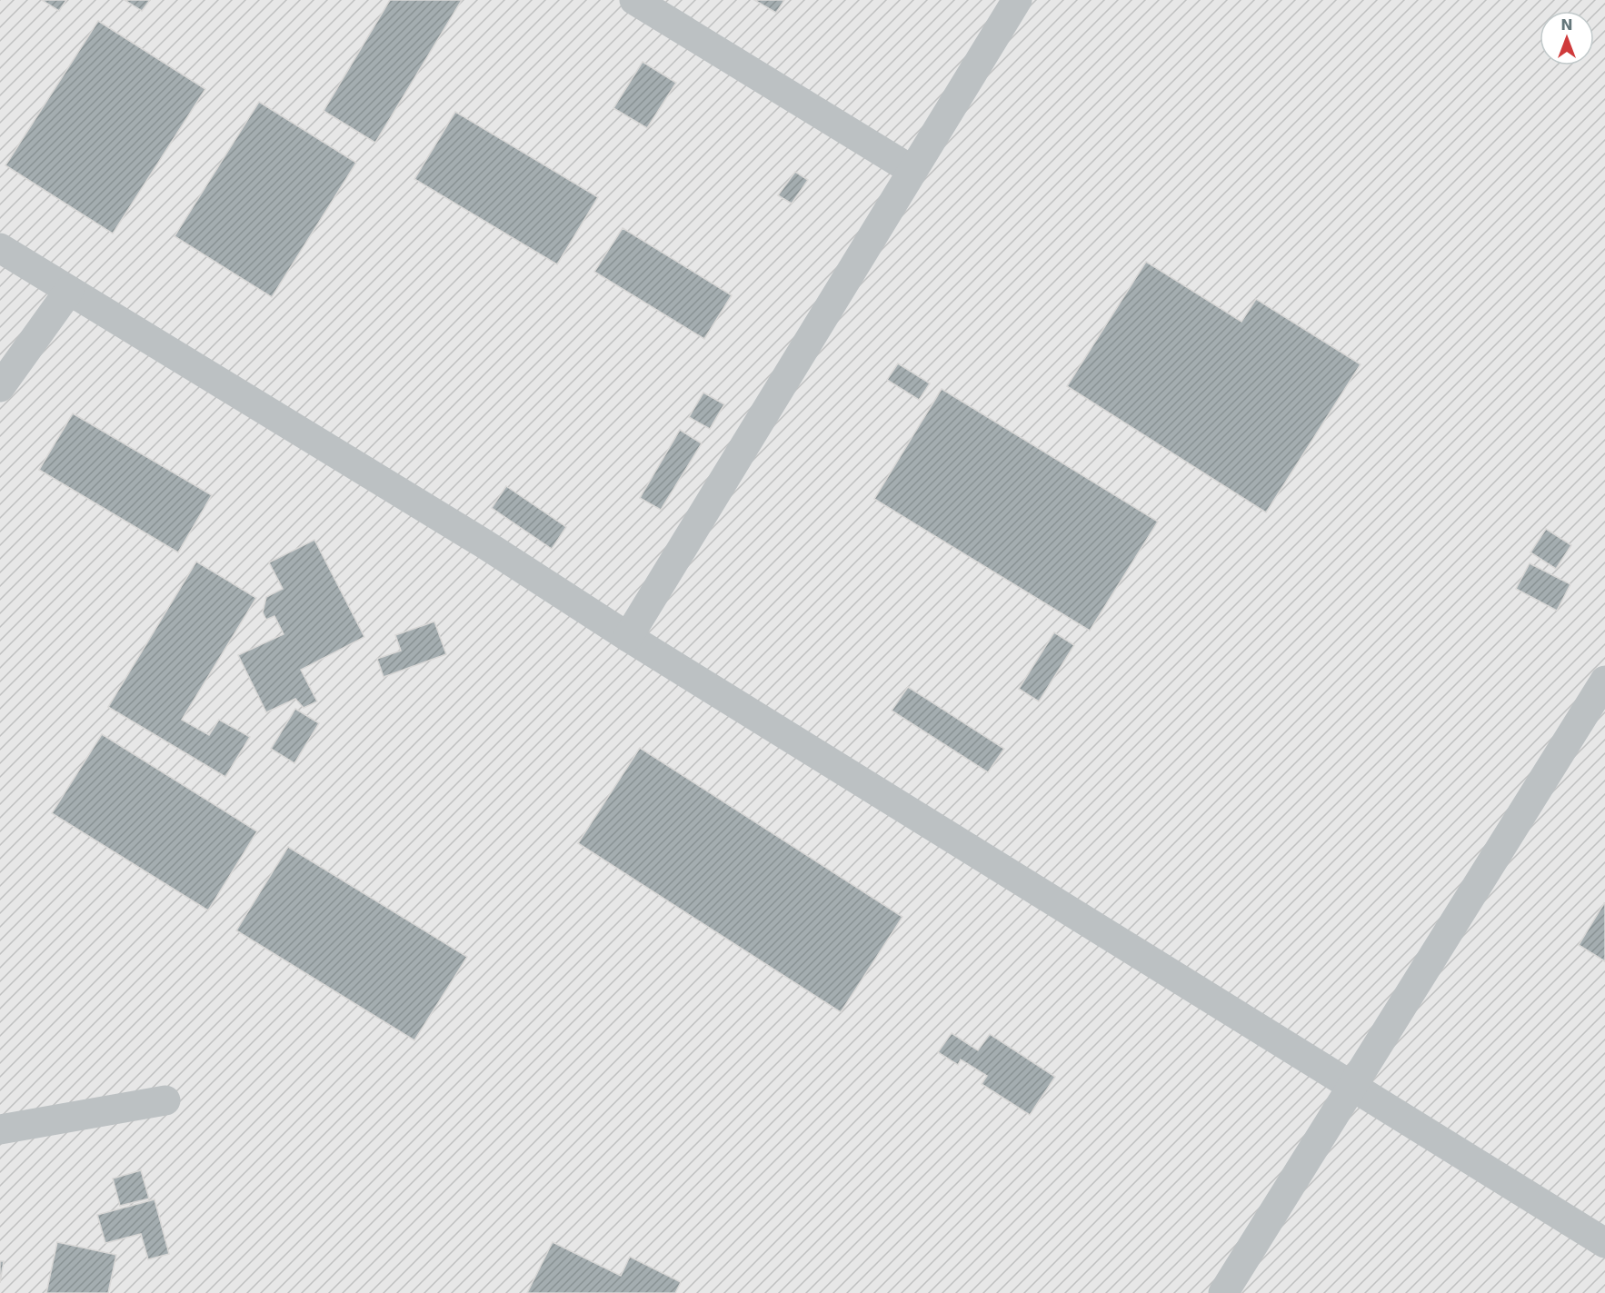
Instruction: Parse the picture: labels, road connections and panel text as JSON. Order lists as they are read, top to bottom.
{
  "north": "top"
}
